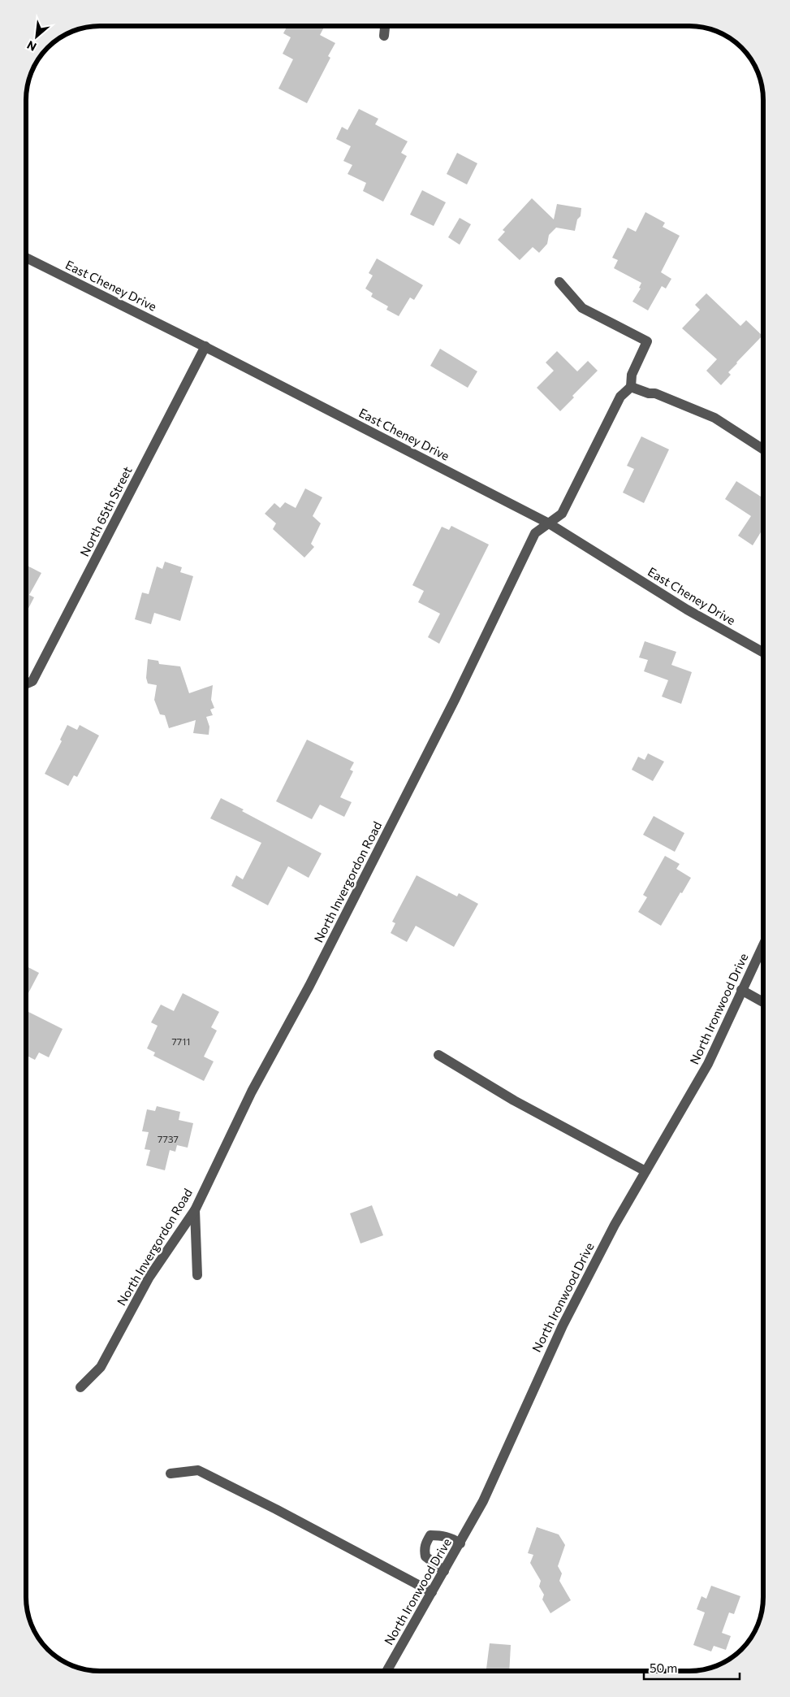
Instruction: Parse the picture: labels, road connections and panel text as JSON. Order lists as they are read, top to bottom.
{
  "streets": {
    "street": [
      "East Cheney Drive",
      "North 65th Street",
      "North Invergordon Road",
      "North Ironwood Drive"
    ]
  },
  "crossings": [
    ["East Cheney Drive", "North 65th Street"],
    ["East Cheney Drive", "North Invergordon Road"]
  ],
  "house_numbers": ["7711", "7737"],
  "scale_bar": "50 m",
  "north": "bottom left"
}
